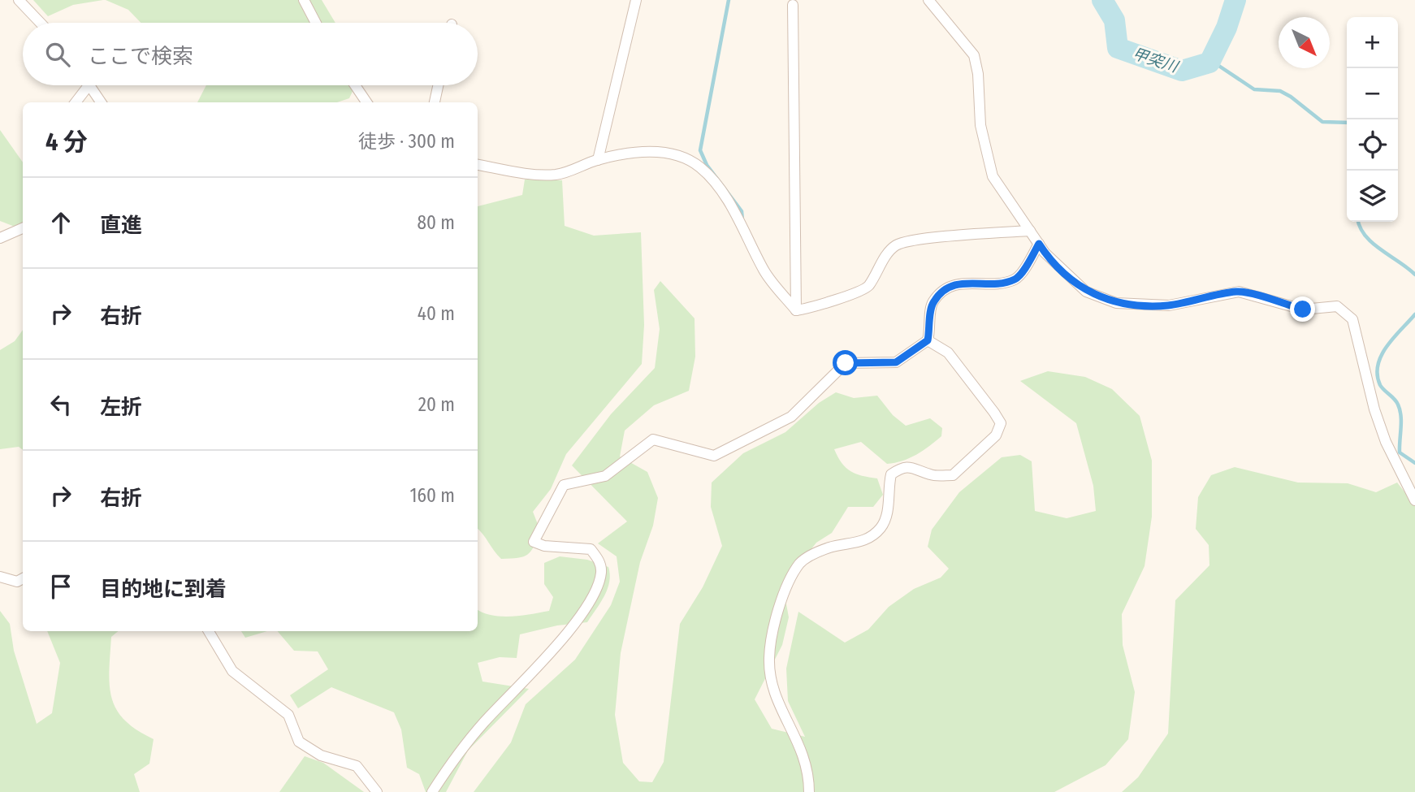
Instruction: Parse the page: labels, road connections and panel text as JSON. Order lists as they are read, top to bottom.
{
  "water": ["甲突川"],
  "north": "bottom right",
  "page": {
    "map_buttons": ["+", "−"],
    "search": "ここで検索",
    "heading": ["4 分", "徒歩 · 300 m"],
    "list": [
      ["直進", "80 m"],
      ["右折", "40 m"],
      ["左折", "20 m"],
      ["右折", "160 m"],
      "目的地に到着"
    ]
  }
}
